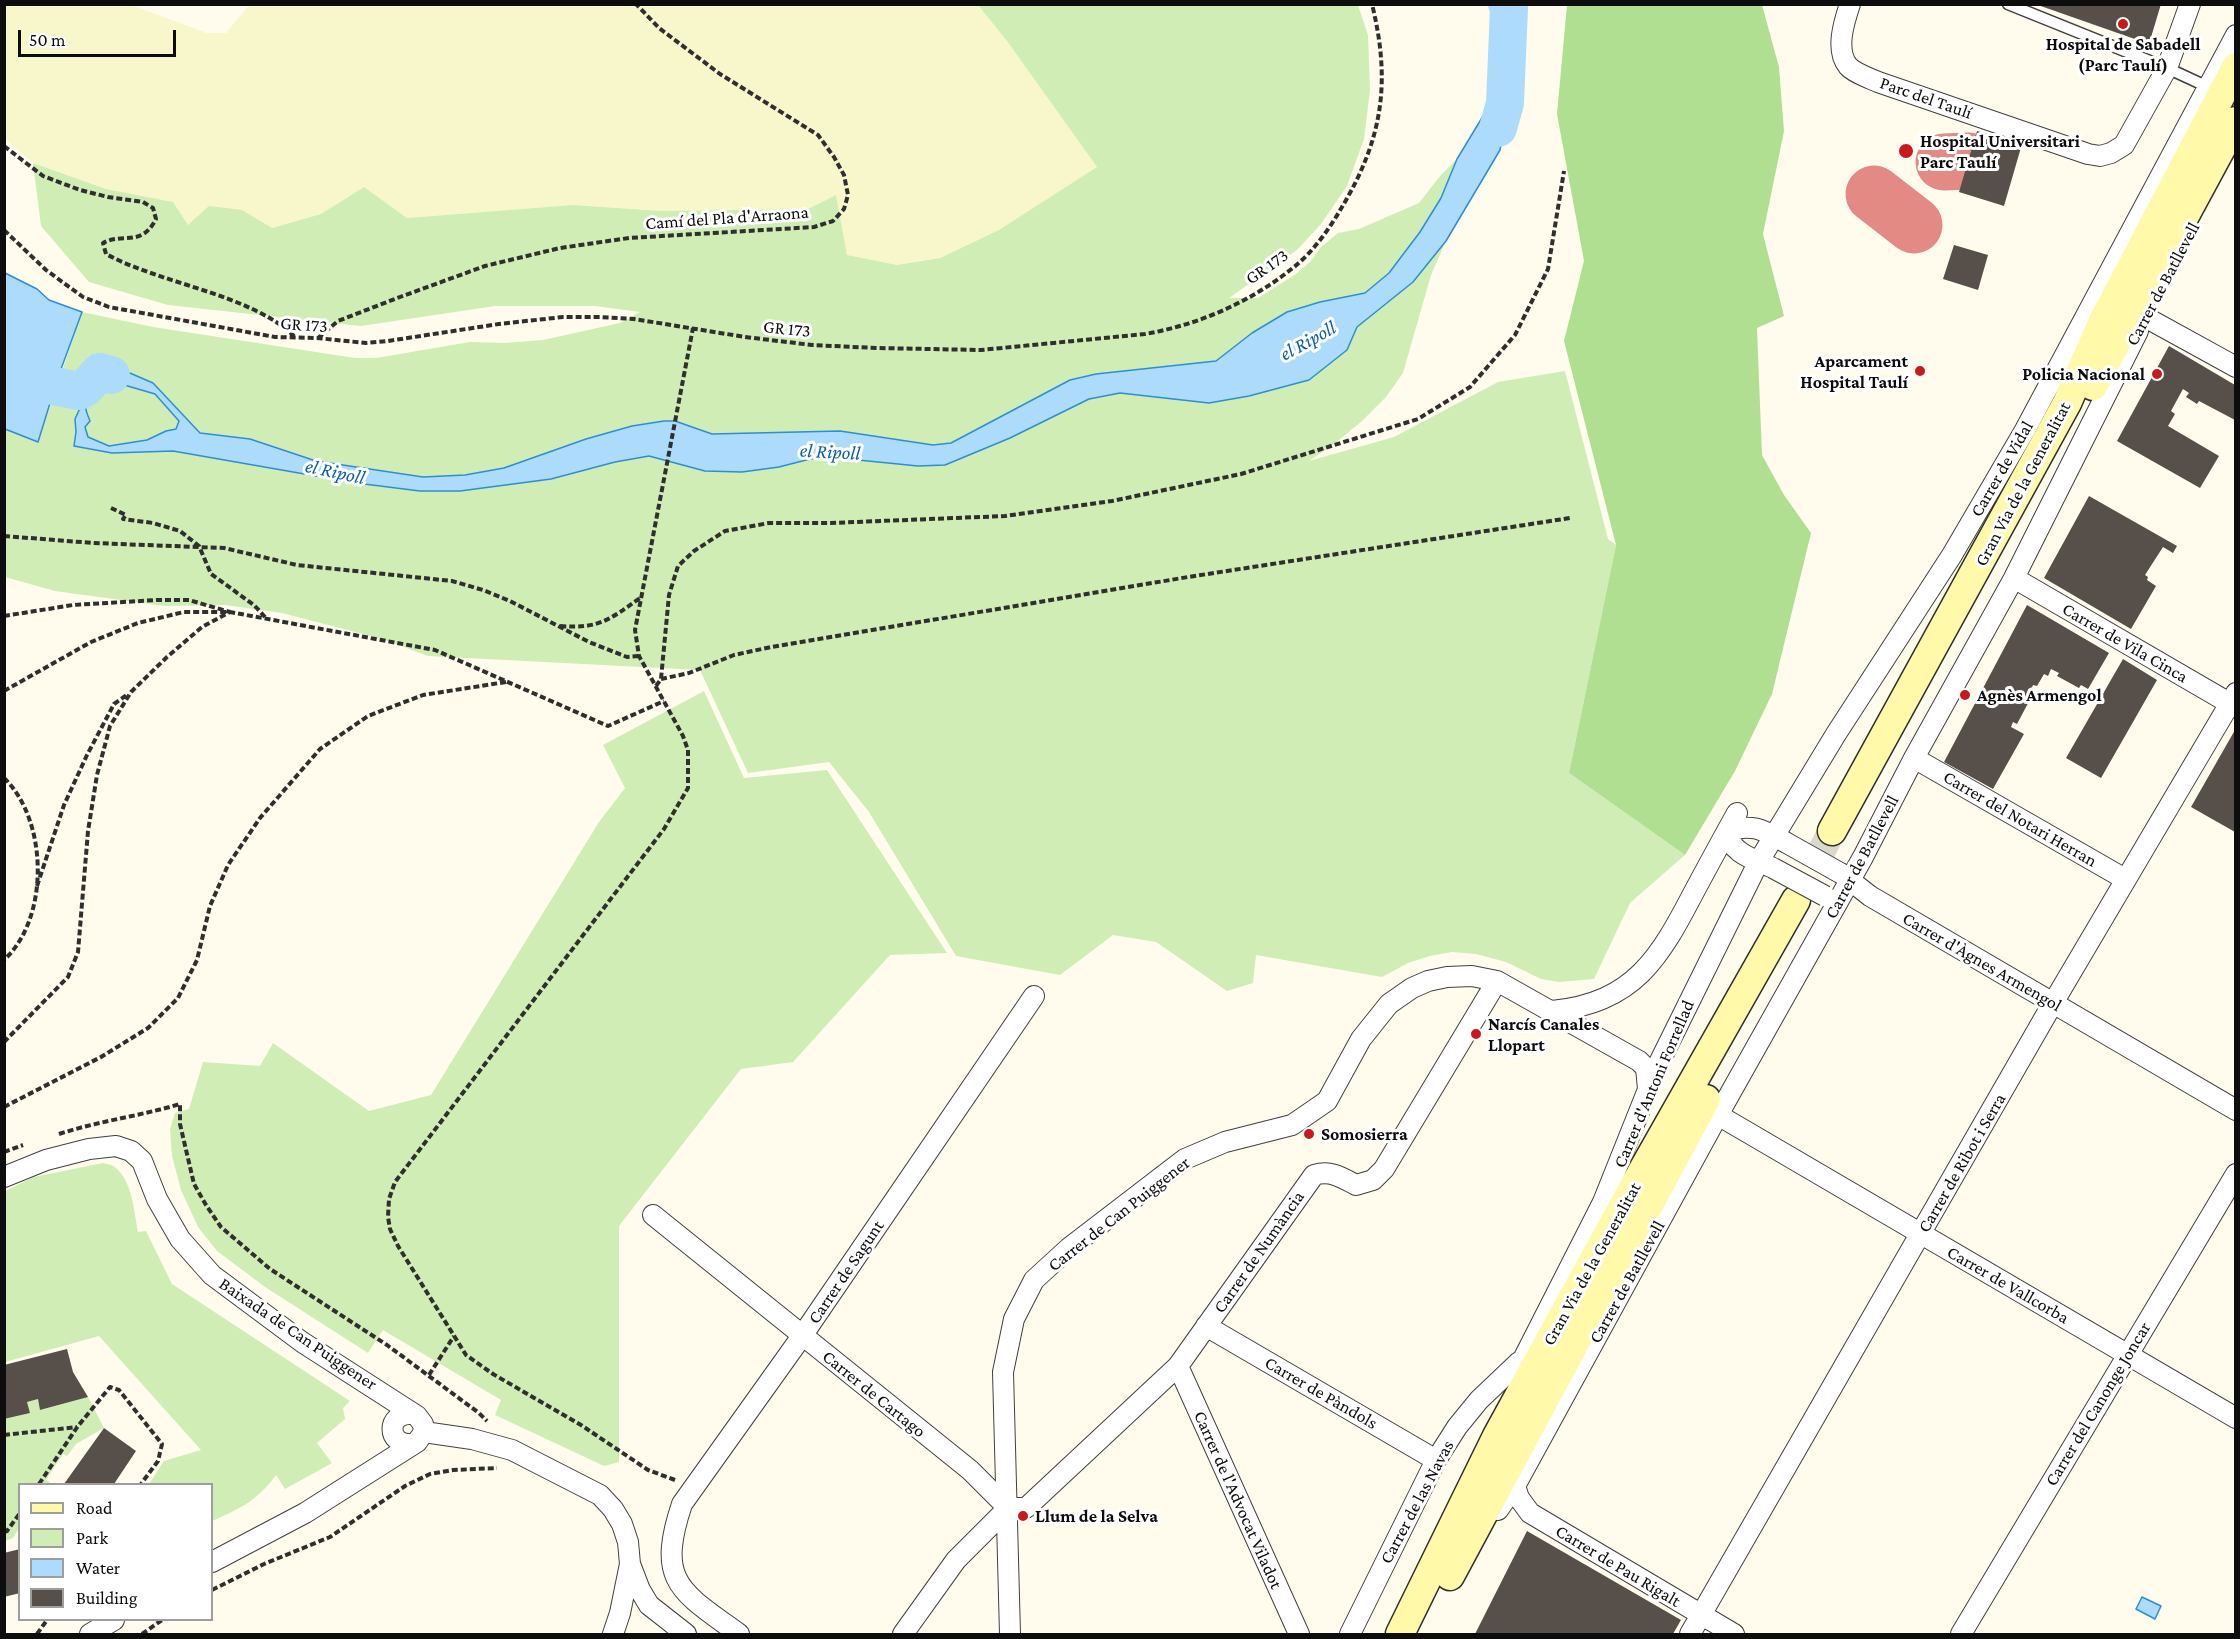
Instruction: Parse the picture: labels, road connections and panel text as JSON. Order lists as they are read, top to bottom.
{
  "streets": {
    "street": [
      "Parc del Taulí",
      "Carrer de Batllevell",
      "Carrer de Vidal",
      "Gran Via de la Generalitat",
      "Carrer de Vila Cinca",
      "Carrer del Notari Herran",
      "Carrer d'Àgnes Armengol",
      "Carrer d'Antoni Forrellad",
      "Carrer de Ribot i Serra",
      "Carrer de Can Puiggener",
      "Carrer de Numància",
      "Carrer de Sagunt",
      "Carrer de Vallcorba",
      "Baixada de Can Puiggener",
      "Carrer de Pàndols",
      "Carrer de Cartago",
      "Carrer del Canonge Joncar",
      "Carrer de l'Advocat Viladot",
      "Carrer de las Navas",
      "Carrer de Pau Rigalt"
    ],
    "path": ["Camí del Pla d'Arraona", "GR 173"]
  },
  "crossings": [
    ["Camí del Pla d'Arraona", "GR 173"],
    ["Carrer de Batllevell", "Gran Via de la Generalitat"],
    ["Carrer de Batllevell", "Carrer de Vila Cinca"],
    ["Carrer de Batllevell", "Carrer del Notari Herran"],
    ["Carrer de Batllevell", "Carrer d'Àgnes Armengol"],
    ["Carrer de Batllevell", "Carrer de Vallcorba"],
    ["Carrer de Batllevell", "Carrer de Pau Rigalt"],
    ["Carrer de Vidal", "Carrer d'Àgnes Armengol"],
    ["Carrer de Vidal", "Carrer d'Antoni Forrellad"],
    ["Gran Via de la Generalitat", "Carrer d'Antoni Forrellad"],
    ["Carrer de Vila Cinca", "Carrer de Ribot i Serra"],
    ["Carrer del Notari Herran", "Carrer de Ribot i Serra"],
    ["Carrer d'Àgnes Armengol", "Carrer de Ribot i Serra"],
    ["Carrer d'Antoni Forrellad", "Carrer de las Navas"],
    ["Carrer de Ribot i Serra", "Carrer de Vallcorba"],
    ["Carrer de Ribot i Serra", "Carrer de Pau Rigalt"],
    ["Carrer de Can Puiggener", "Carrer de Numància"],
    ["Carrer de Can Puiggener", "Carrer de Cartago"],
    ["Carrer de Numància", "Carrer de Pàndols"],
    ["Carrer de Numància", "Carrer de Cartago"],
    ["Carrer de Numància", "Carrer de l'Advocat Viladot"],
    ["Carrer de Sagunt", "Carrer de Cartago"],
    ["Carrer de Vallcorba", "Carrer del Canonge Joncar"],
    ["Carrer de Pàndols", "Carrer de las Navas"]
  ],
  "water": ["el Ripoll"],
  "places": [
    "Hospital de Sabadell (Parc Taulí)",
    "Hospital Universitari Parc Taulí",
    "Aparcament Hospital Taulí",
    "Policia Nacional",
    "Agnès Armengol",
    "Narcís Canales Llopart",
    "Somosierra",
    "Llum de la Selva"
  ],
  "legend": [
    "Road",
    "Park",
    "Water",
    "Building"
  ],
  "scale_bar": "50 m"
}
